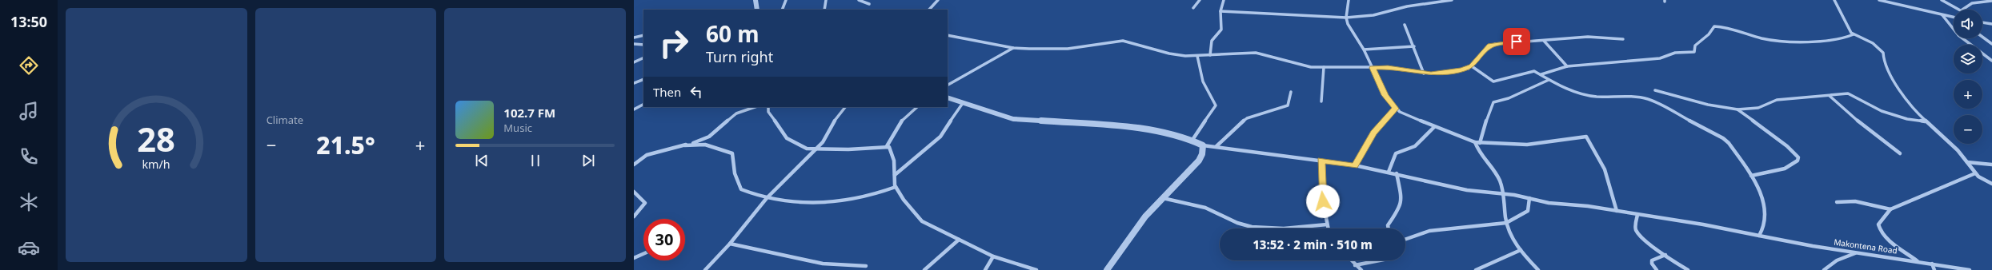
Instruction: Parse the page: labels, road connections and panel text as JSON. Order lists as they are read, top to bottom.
{
  "streets": {
    "street": ["Makontena Road"]
  },
  "page": {
    "tabs": "13:50",
    "tile": "Climate",
    "map_buttons": ["+", "−"],
    "turn": ["60 m", "Turn right"],
    "then": "Then",
    "song": ["102.7 FM", "Music"],
    "heat": ["−", "21.5°", "+"],
    "limit": "30",
    "trip": "13:52 · 2 min · 510 m",
    "gauge": ["28", "km/h"]
  }
}
